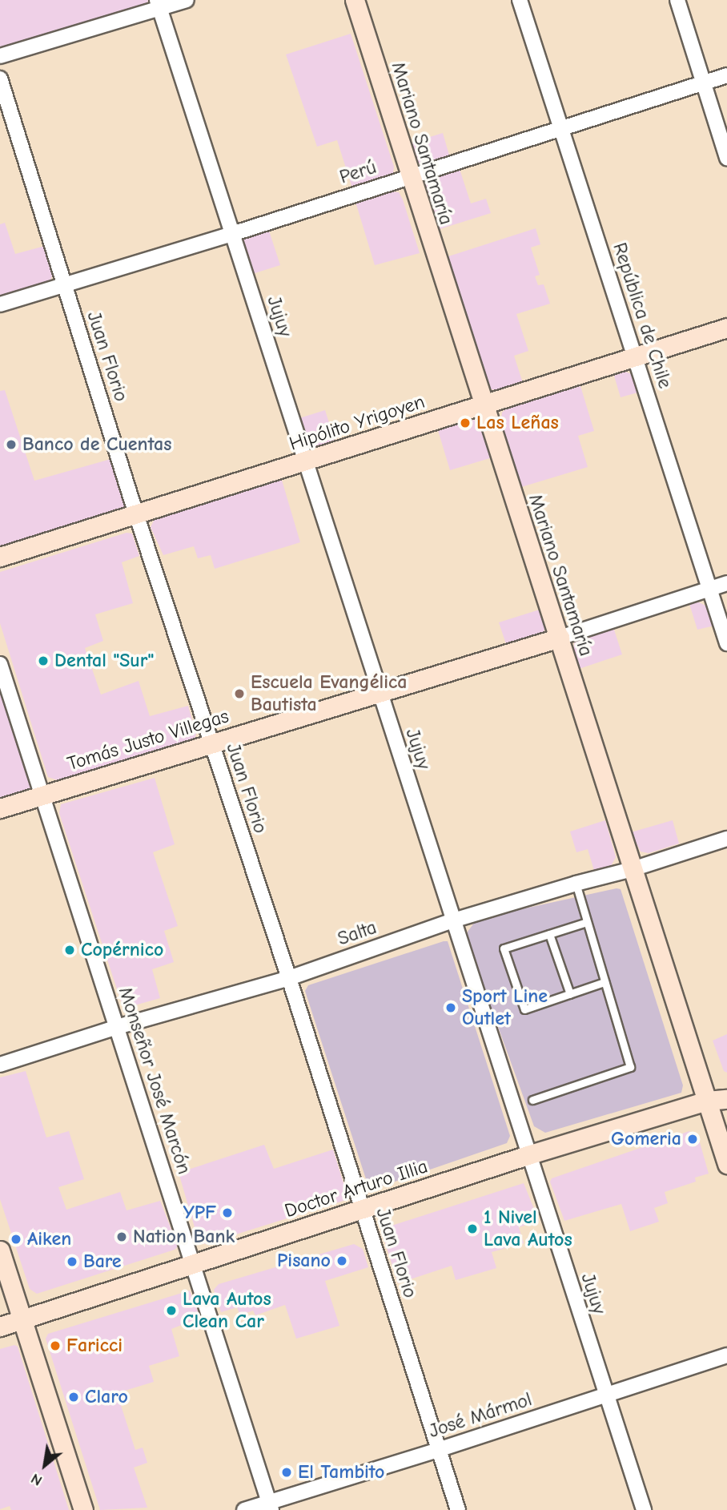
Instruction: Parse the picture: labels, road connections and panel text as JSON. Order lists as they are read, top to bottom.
{
  "streets": {
    "street": [
      "Mariano Santamaría",
      "Perú",
      "República de Chile",
      "Jujuy",
      "Juan Florio",
      "Hipólito Yrigoyen",
      "Tomás Justo Villegas",
      "Salta",
      "Monseñor José Marcón",
      "Doctor Arturo Illia",
      "José Mármol"
    ]
  },
  "crossings": [
    ["Mariano Santamaría", "Perú"],
    ["Mariano Santamaría", "Hipólito Yrigoyen"],
    ["Mariano Santamaría", "Tomás Justo Villegas"],
    ["Mariano Santamaría", "Salta"],
    ["Mariano Santamaría", "Doctor Arturo Illia"],
    ["Perú", "República de Chile"],
    ["Perú", "Jujuy"],
    ["Perú", "Juan Florio"],
    ["República de Chile", "Hipólito Yrigoyen"],
    ["República de Chile", "Tomás Justo Villegas"],
    ["Jujuy", "Hipólito Yrigoyen"],
    ["Jujuy", "Tomás Justo Villegas"],
    ["Jujuy", "Salta"],
    ["Jujuy", "Doctor Arturo Illia"],
    ["Jujuy", "José Mármol"],
    ["Juan Florio", "Hipólito Yrigoyen"],
    ["Juan Florio", "Tomás Justo Villegas"],
    ["Juan Florio", "Salta"],
    ["Juan Florio", "Doctor Arturo Illia"],
    ["Juan Florio", "José Mármol"],
    ["Tomás Justo Villegas", "Monseñor José Marcón"],
    ["Salta", "Monseñor José Marcón"],
    ["Monseñor José Marcón", "Doctor Arturo Illia"],
    ["Monseñor José Marcón", "José Mármol"]
  ],
  "places": [
    "Las Leñas",
    "Banco de Cuentas",
    "Dental \"Sur\"",
    "Escuela Evangélica Bautista",
    "Copérnico",
    "Sport Line Outlet",
    "Gomeria",
    "YPF",
    "1 Nivel Lava Autos",
    "Nation Bank",
    "Aiken",
    "Pisano",
    "Bare",
    "Lava Autos Clean Car",
    "Faricci",
    "Claro",
    "El Tambito"
  ],
  "north": "bottom left"
}
